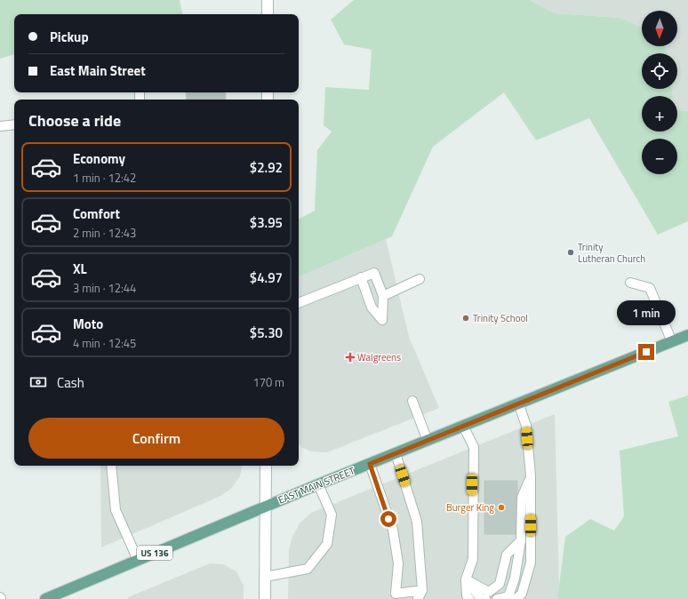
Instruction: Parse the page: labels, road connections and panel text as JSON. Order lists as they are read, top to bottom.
{
  "streets": {
    "main road": ["EAST MAIN STREET", "US 136"]
  },
  "places": {
    "other": ["Trinity Lutheran Church", "Trinity School", "Burger King"],
    "health": ["Walgreens"]
  },
  "north": "bottom",
  "page": {
    "map_buttons": ["+", "−"],
    "banner": ["Pickup", "East Main Street"],
    "heading": "Choose a ride",
    "list": [
      {
        "name": "Economy",
        "note": "1 min · 12:42",
        "value": "$2.92"
      },
      {
        "name": "Comfort",
        "note": "2 min · 12:43",
        "value": "$3.95"
      },
      {
        "name": "XL",
        "note": "3 min · 12:44",
        "value": "$4.97"
      },
      {
        "name": "Moto",
        "note": "4 min · 12:45",
        "value": "$5.30"
      }
    ],
    "bubble": "1 min",
    "pay": ["Cash", "170 m"],
    "buttons": "Confirm"
  }
}
